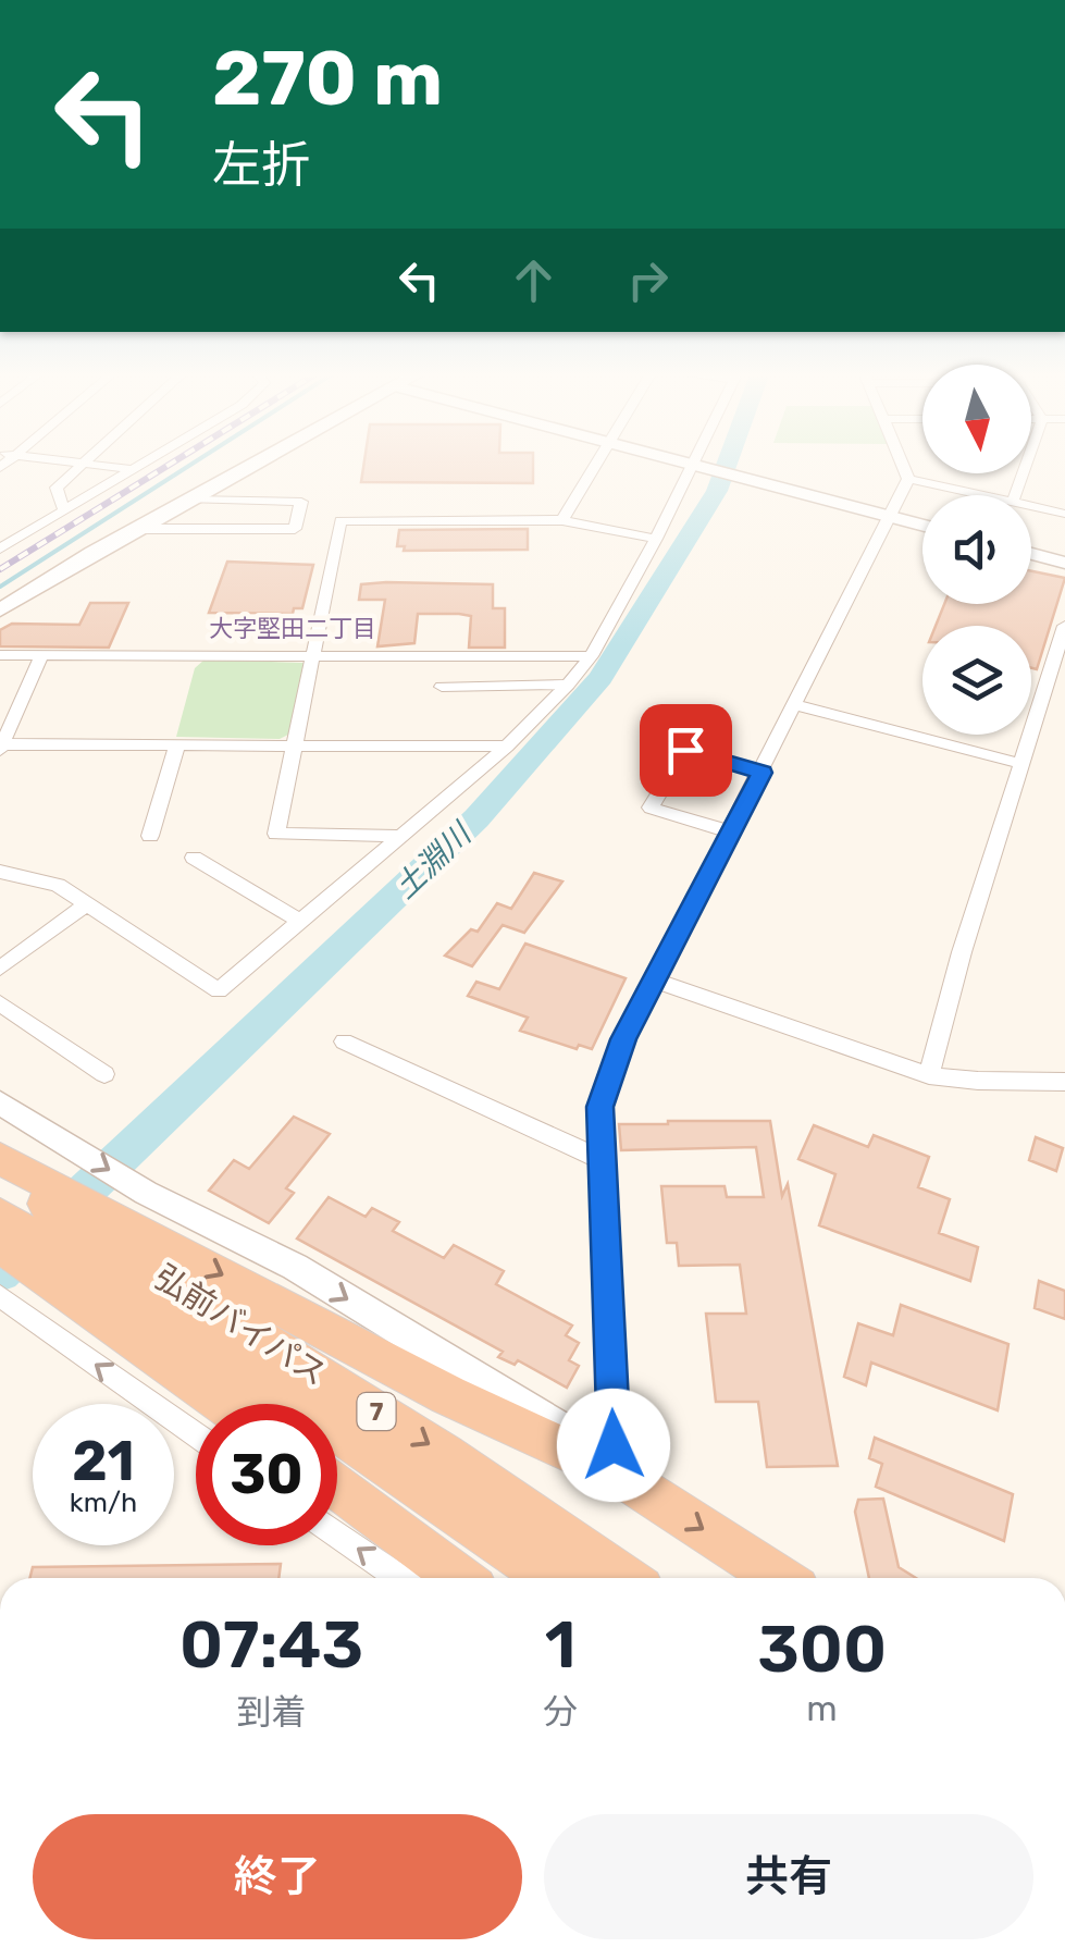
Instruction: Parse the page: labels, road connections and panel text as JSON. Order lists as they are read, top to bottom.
{
  "streets": {
    "highway": ["弘前バイパス", "7"]
  },
  "districts": ["大字堅田二丁目"],
  "water": ["土淵川"],
  "north": "bottom",
  "page": {
    "turn": ["270 m", "左折"],
    "speed": "21 km/h",
    "limit": "30",
    "eta": [
      "07:43",
      "到着",
      "1",
      "分",
      "300",
      "m"
    ],
    "buttons": ["終了", "共有"]
  }
}
